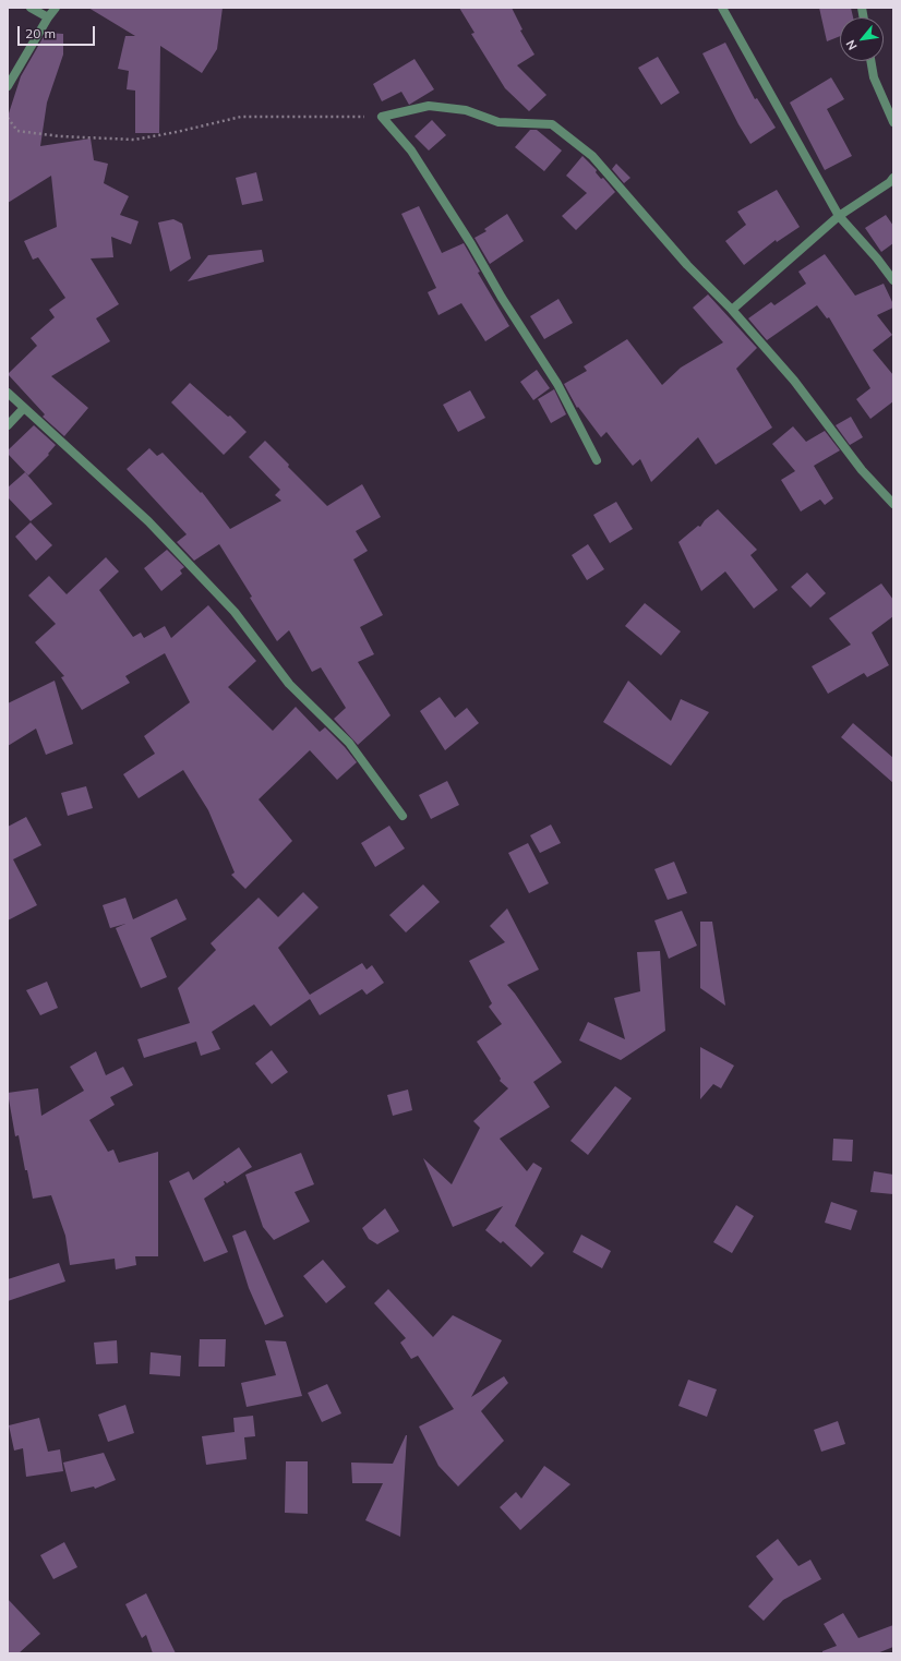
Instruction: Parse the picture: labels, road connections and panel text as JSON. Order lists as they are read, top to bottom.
{
  "scale_bar": "20 m",
  "north": "bottom left"
}
